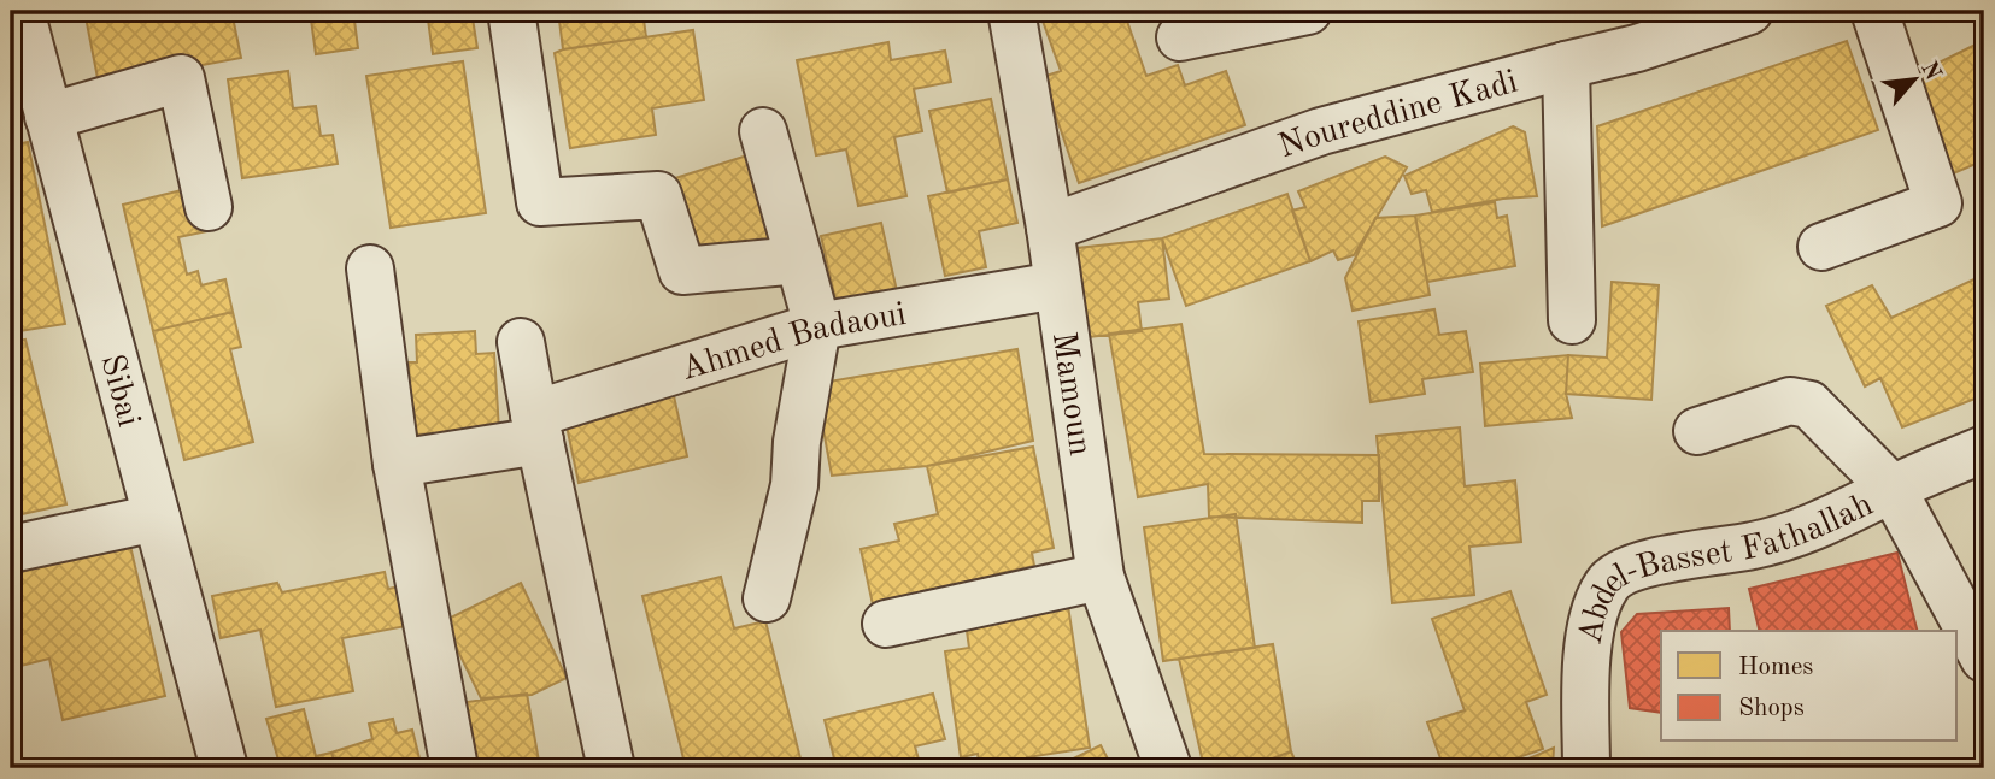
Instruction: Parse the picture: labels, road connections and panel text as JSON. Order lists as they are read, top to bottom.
{
  "streets": {
    "street": [
      "Noureddine Kadi",
      "Ahmed Badaoui",
      "Sibai",
      "Mamoun",
      "Abdel-Basset Fathallah"
    ]
  },
  "crossings": [
    ["Noureddine Kadi", "Mamoun"],
    ["Ahmed Badaoui", "Mamoun"]
  ],
  "legend": ["Homes", "Shops"],
  "north": "top right"
}
